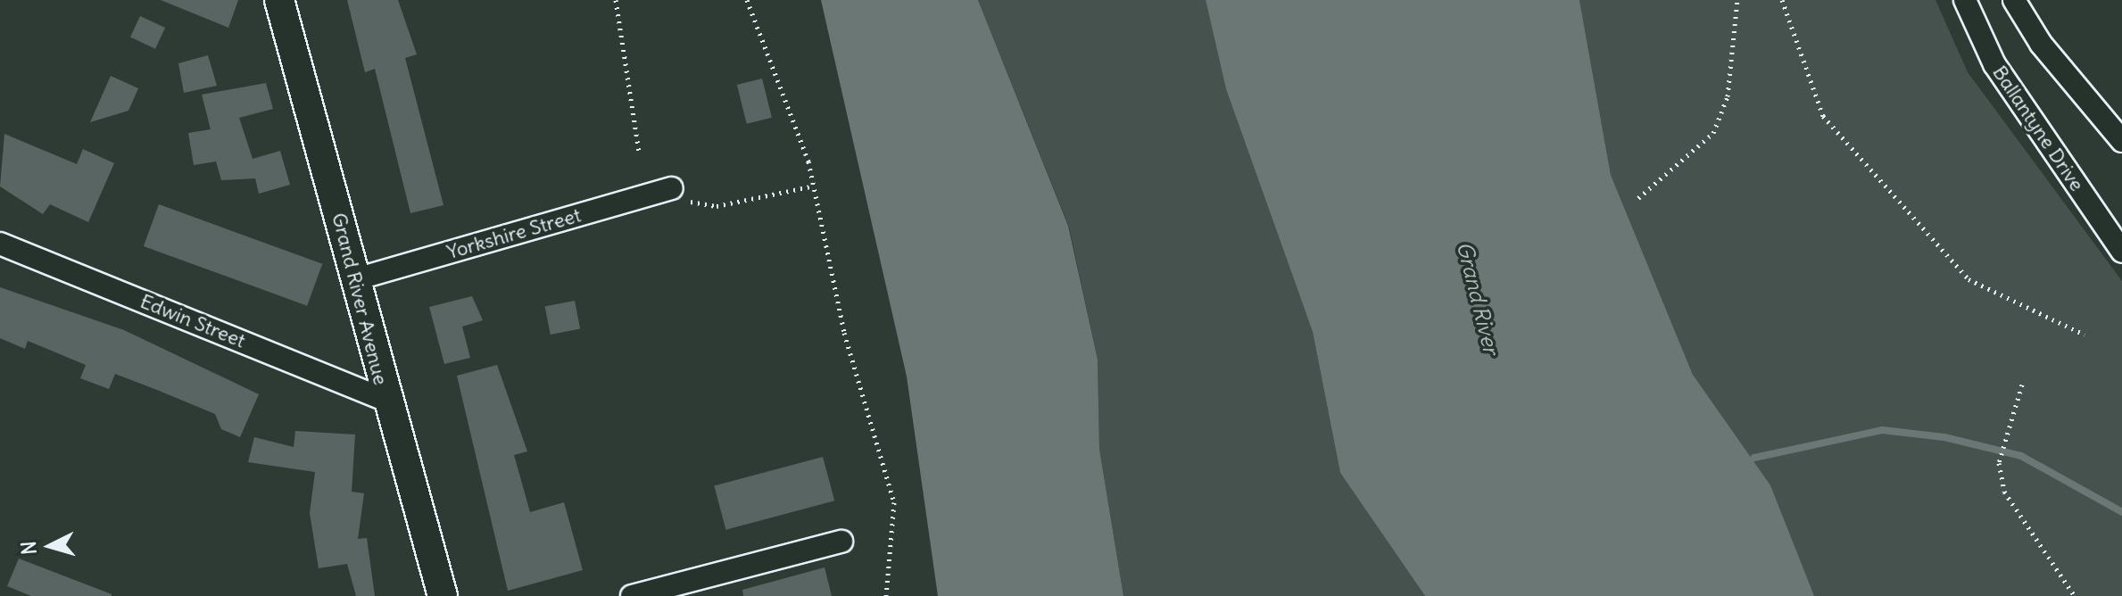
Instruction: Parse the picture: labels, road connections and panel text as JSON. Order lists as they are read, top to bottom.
{
  "streets": {
    "street": [
      "Ballantyne Drive",
      "Yorkshire Street",
      "Grand River Avenue",
      "Edwin Street"
    ]
  },
  "crossings": [
    ["Yorkshire Street", "Grand River Avenue"],
    ["Grand River Avenue", "Edwin Street"]
  ],
  "water": ["Grand River"],
  "north": "left"
}
